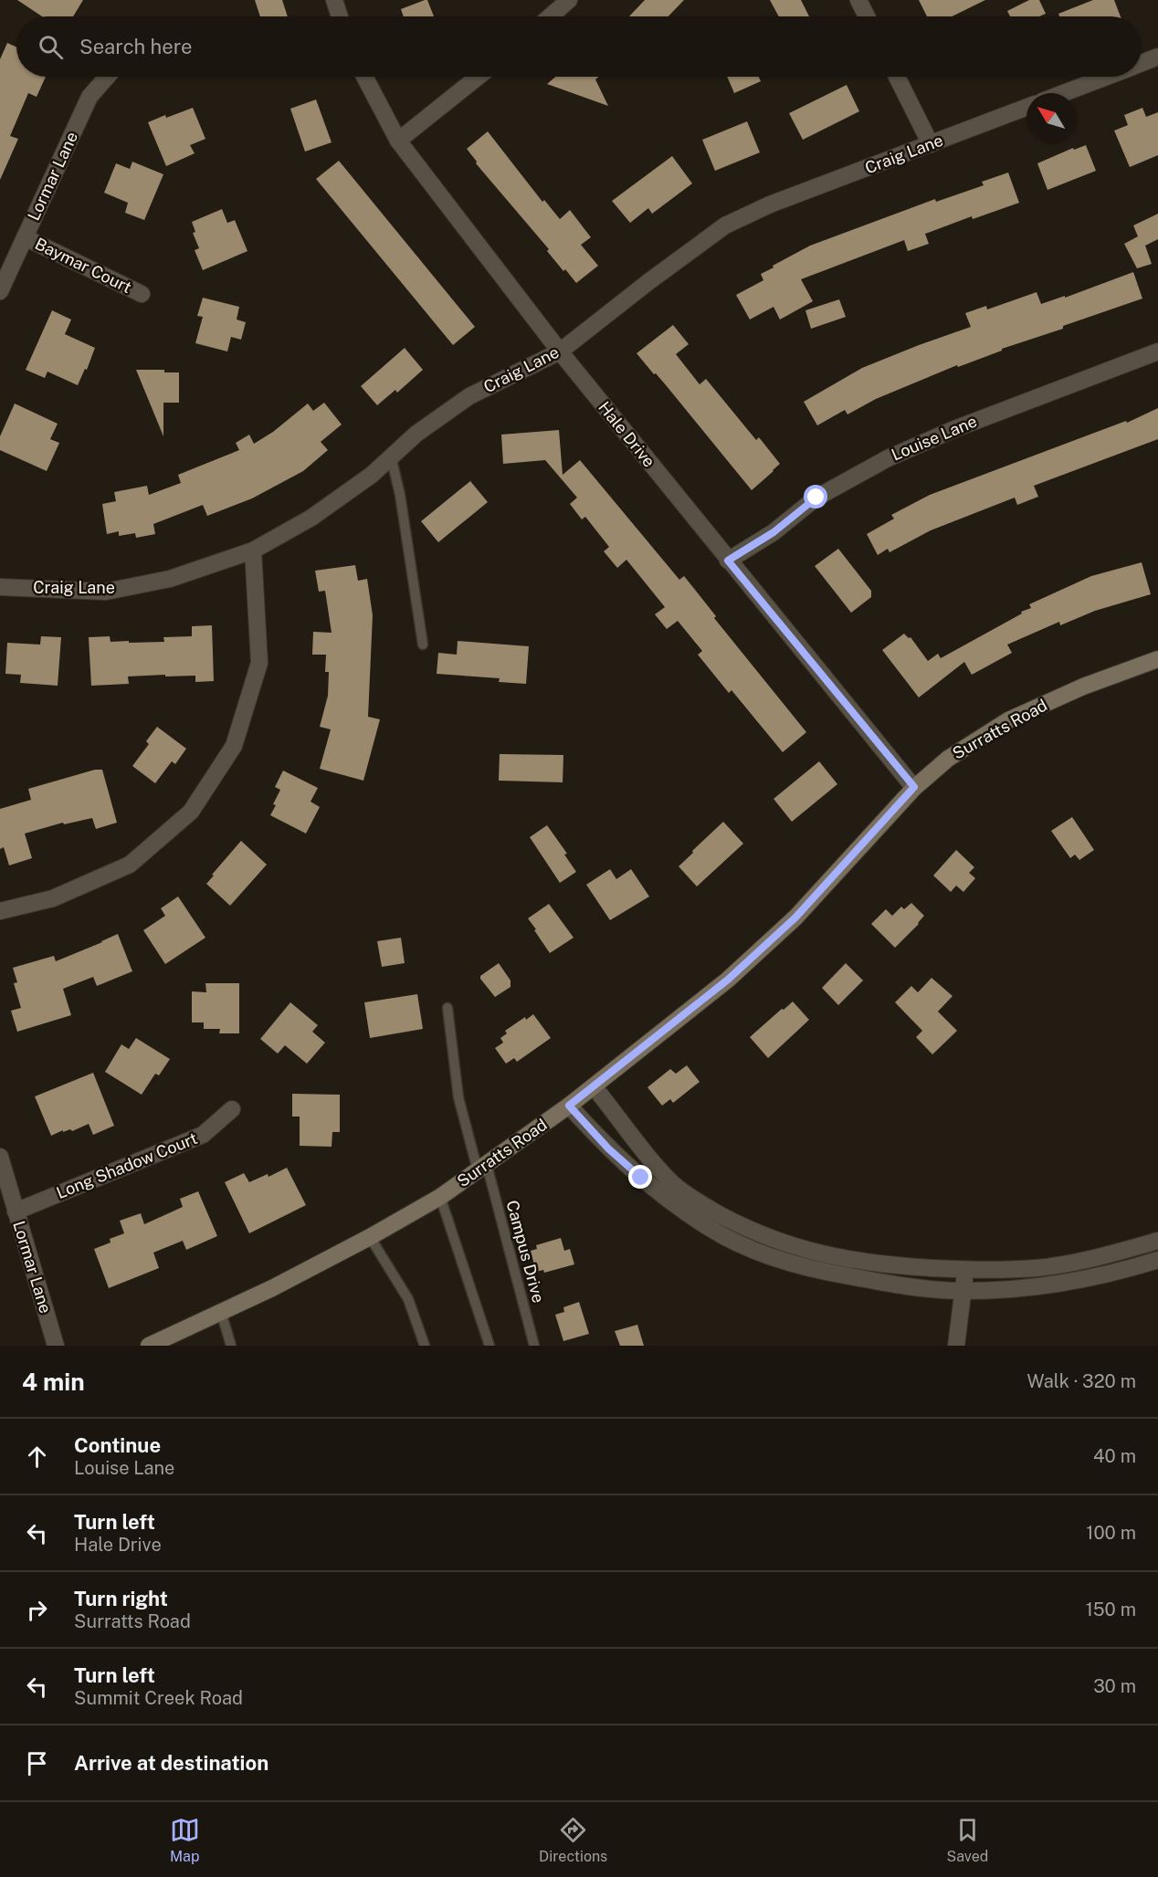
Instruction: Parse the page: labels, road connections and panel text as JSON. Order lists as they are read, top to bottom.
{
  "streets": {
    "main road": ["Surratts Road"],
    "street": [
      "Craig Lane",
      "Lormar Lane",
      "Baymar Court",
      "Hale Drive",
      "Louise Lane",
      "Long Shadow Court"
    ],
    "lane": ["Campus Drive"]
  },
  "crossings": [
    ["Craig Lane", "Hale Drive"],
    ["Lormar Lane", "Baymar Court"],
    ["Lormar Lane", "Long Shadow Court"],
    ["Hale Drive", "Louise Lane"],
    ["Hale Drive", "Surratts Road"],
    ["Surratts Road", "Campus Drive"]
  ],
  "north": "top left",
  "page": {
    "search": "Search here",
    "heading": ["4 min", "Walk · 320 m"],
    "list": [
      ["Continue", "Louise Lane", "40 m"],
      ["Turn left", "Hale Drive", "100 m"],
      ["Turn right", "Surratts Road", "150 m"],
      ["Turn left", "Summit Creek Road", "30 m"],
      "Arrive at destination"
    ],
    "nav": ["Map", "Directions", "Saved"]
  }
}
